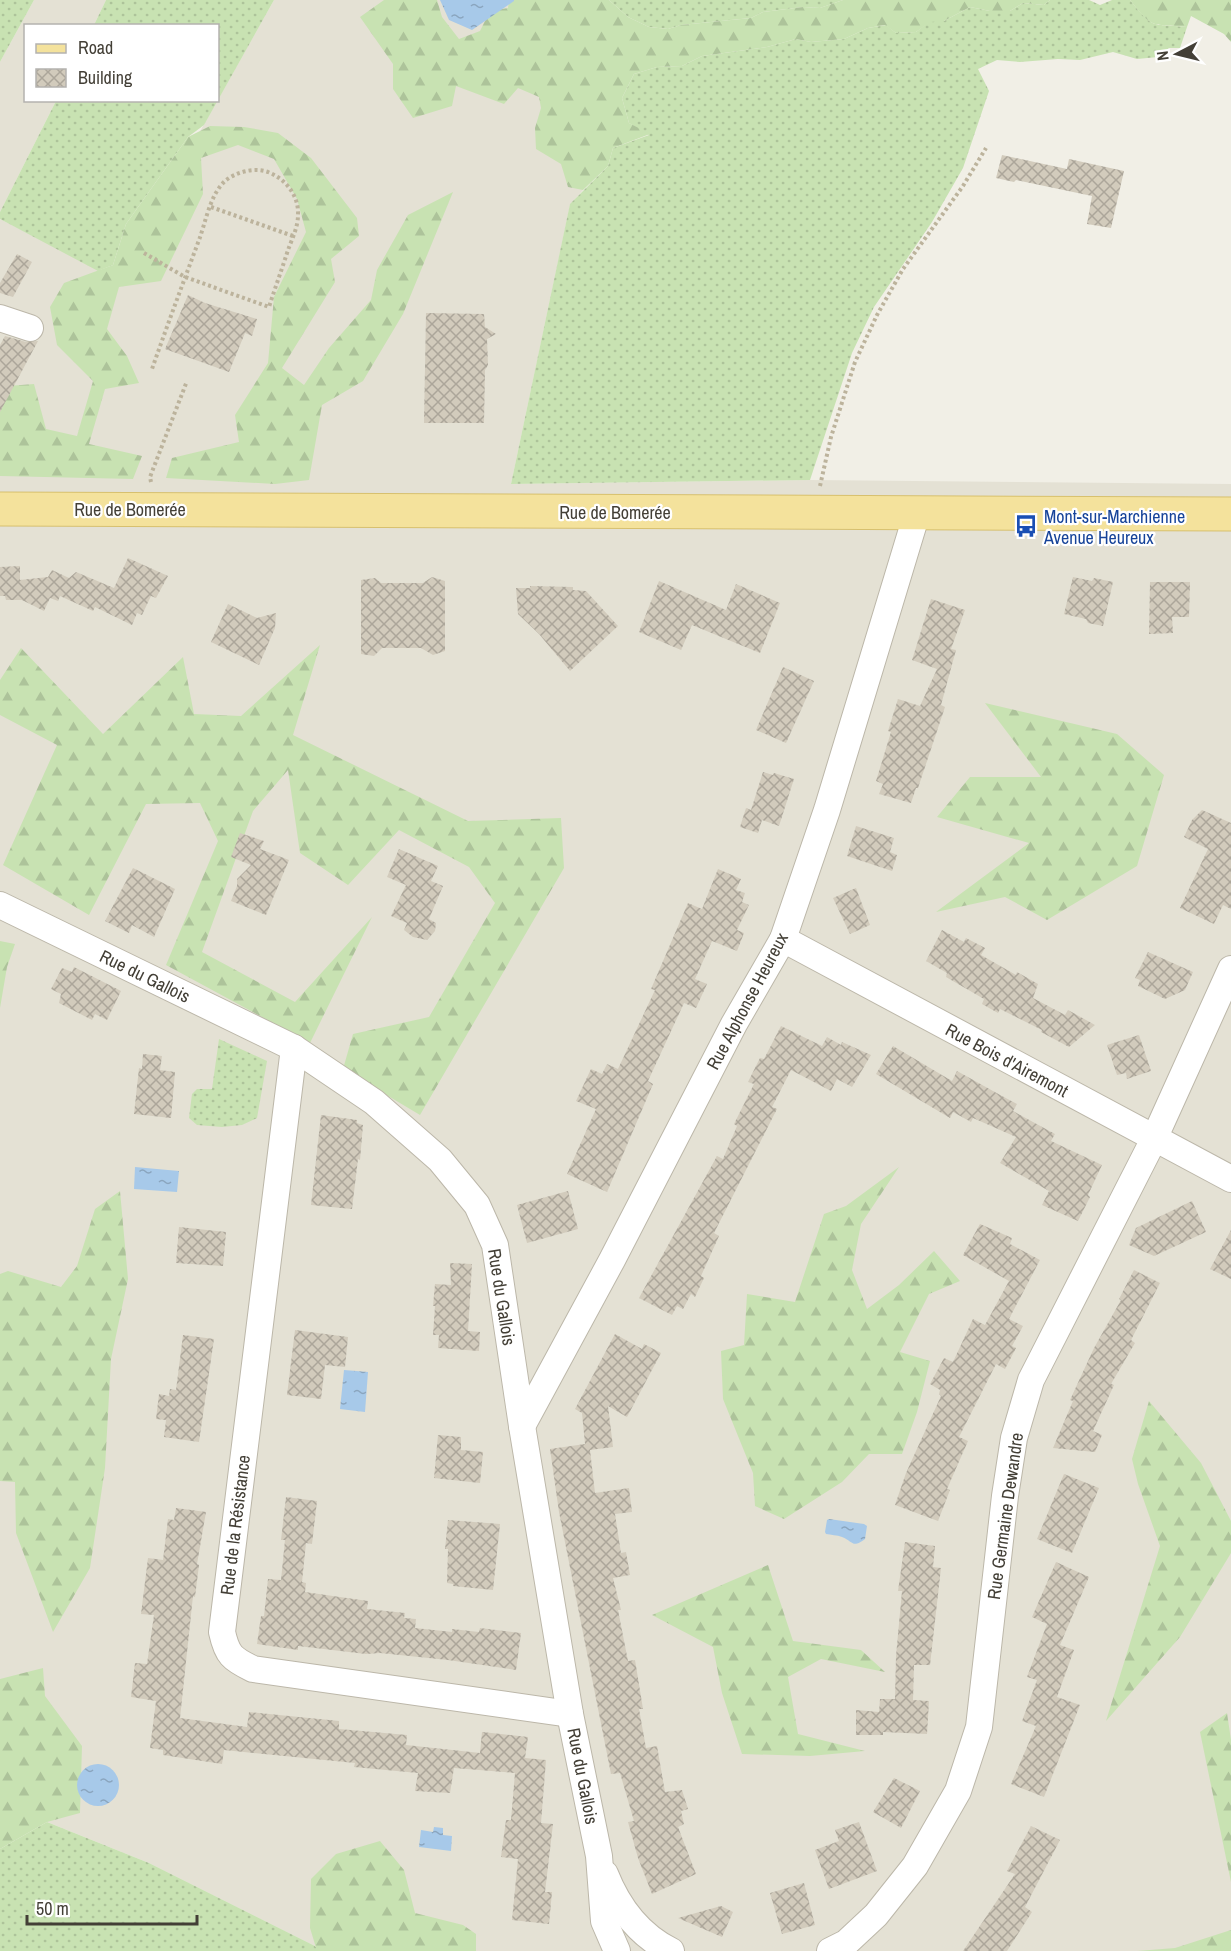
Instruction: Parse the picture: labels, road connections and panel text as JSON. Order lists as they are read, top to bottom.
{
  "streets": {
    "main road": ["Rue de Bomerée"],
    "street": [
      "Rue du Gallois",
      "Rue Alphonse Heureux",
      "Rue Bois d'Airemont",
      "Rue Germaine Dewandre",
      "Rue de la Résistance"
    ]
  },
  "crossings": [
    ["Rue de Bomerée", "Rue Alphonse Heureux"],
    ["Rue du Gallois", "Rue Alphonse Heureux"],
    ["Rue du Gallois", "Rue de la Résistance"],
    ["Rue Alphonse Heureux", "Rue Bois d'Airemont"],
    ["Rue Bois d'Airemont", "Rue Germaine Dewandre"]
  ],
  "places": {
    "bus stop": ["Mont-sur-Marchienne Avenue Heureux"]
  },
  "legend": ["Road", "Building"],
  "scale_bar": "50 m",
  "north": "left"
}
